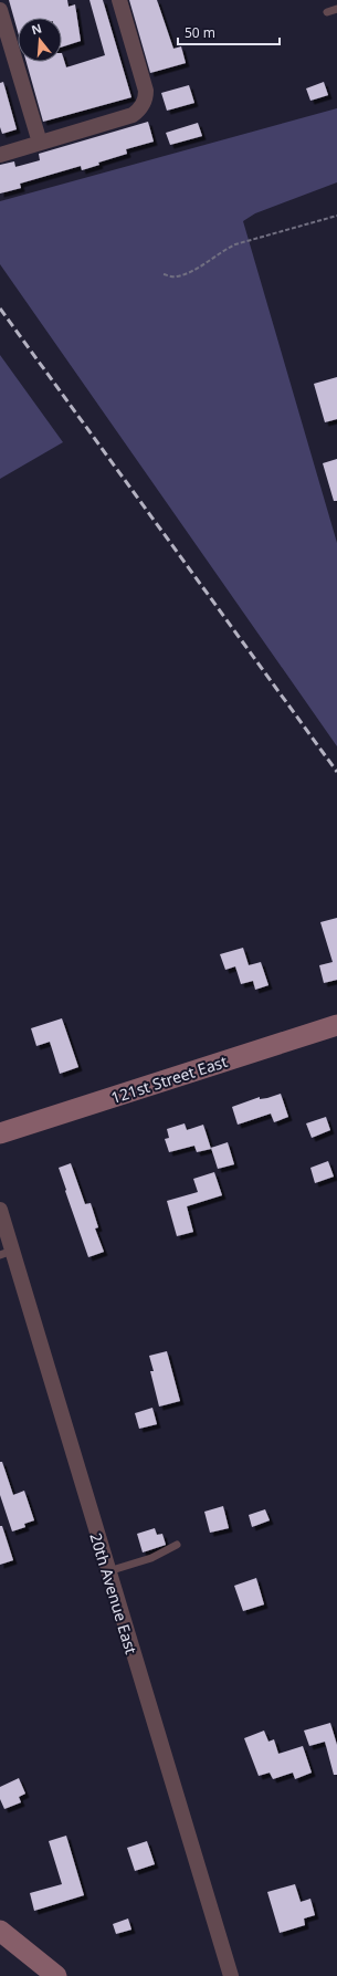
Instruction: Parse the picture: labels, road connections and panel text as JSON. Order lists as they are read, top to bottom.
{
  "streets": {
    "street": ["121st Street East", "20th Avenue East"]
  },
  "scale_bar": "50 m",
  "north": "top"
}
